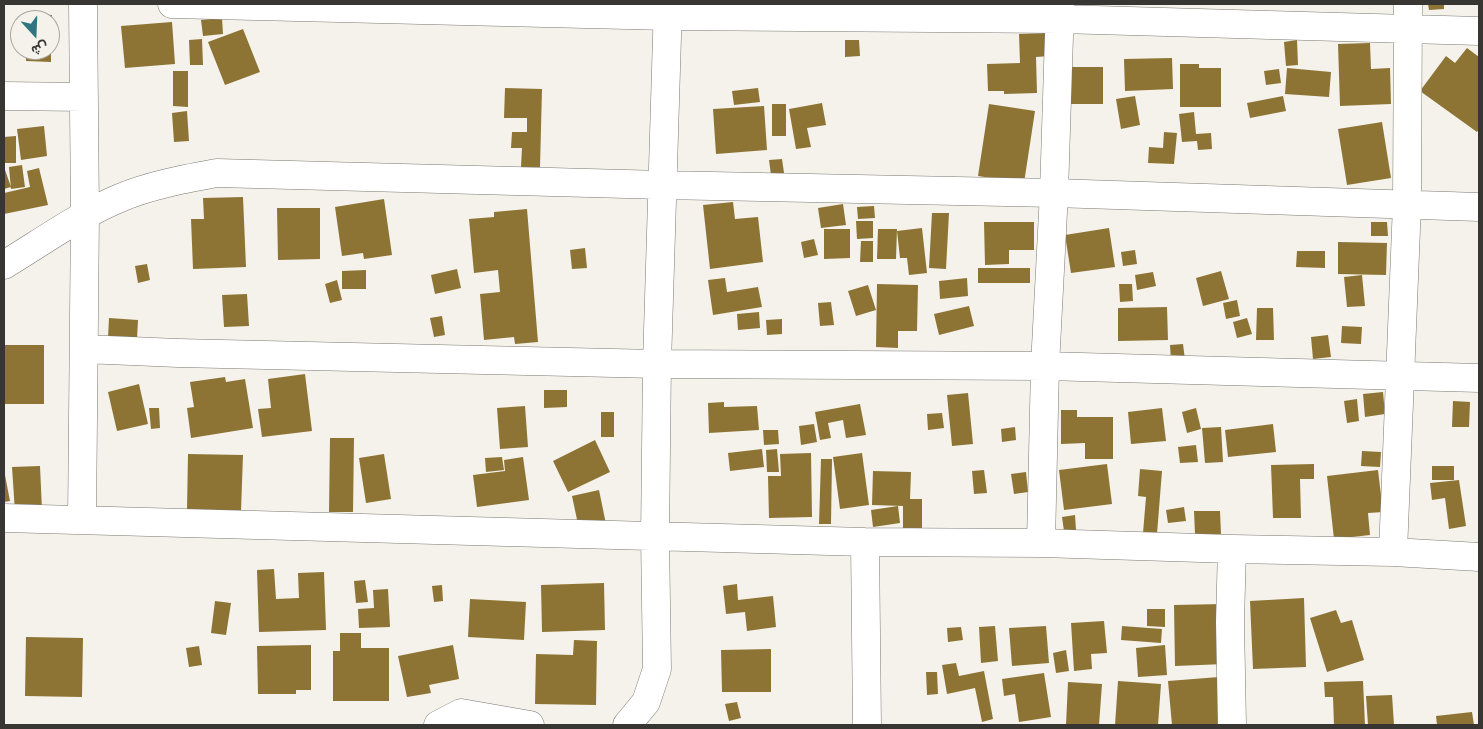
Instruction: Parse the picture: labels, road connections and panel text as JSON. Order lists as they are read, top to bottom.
{
  "north": "bottom"
}
